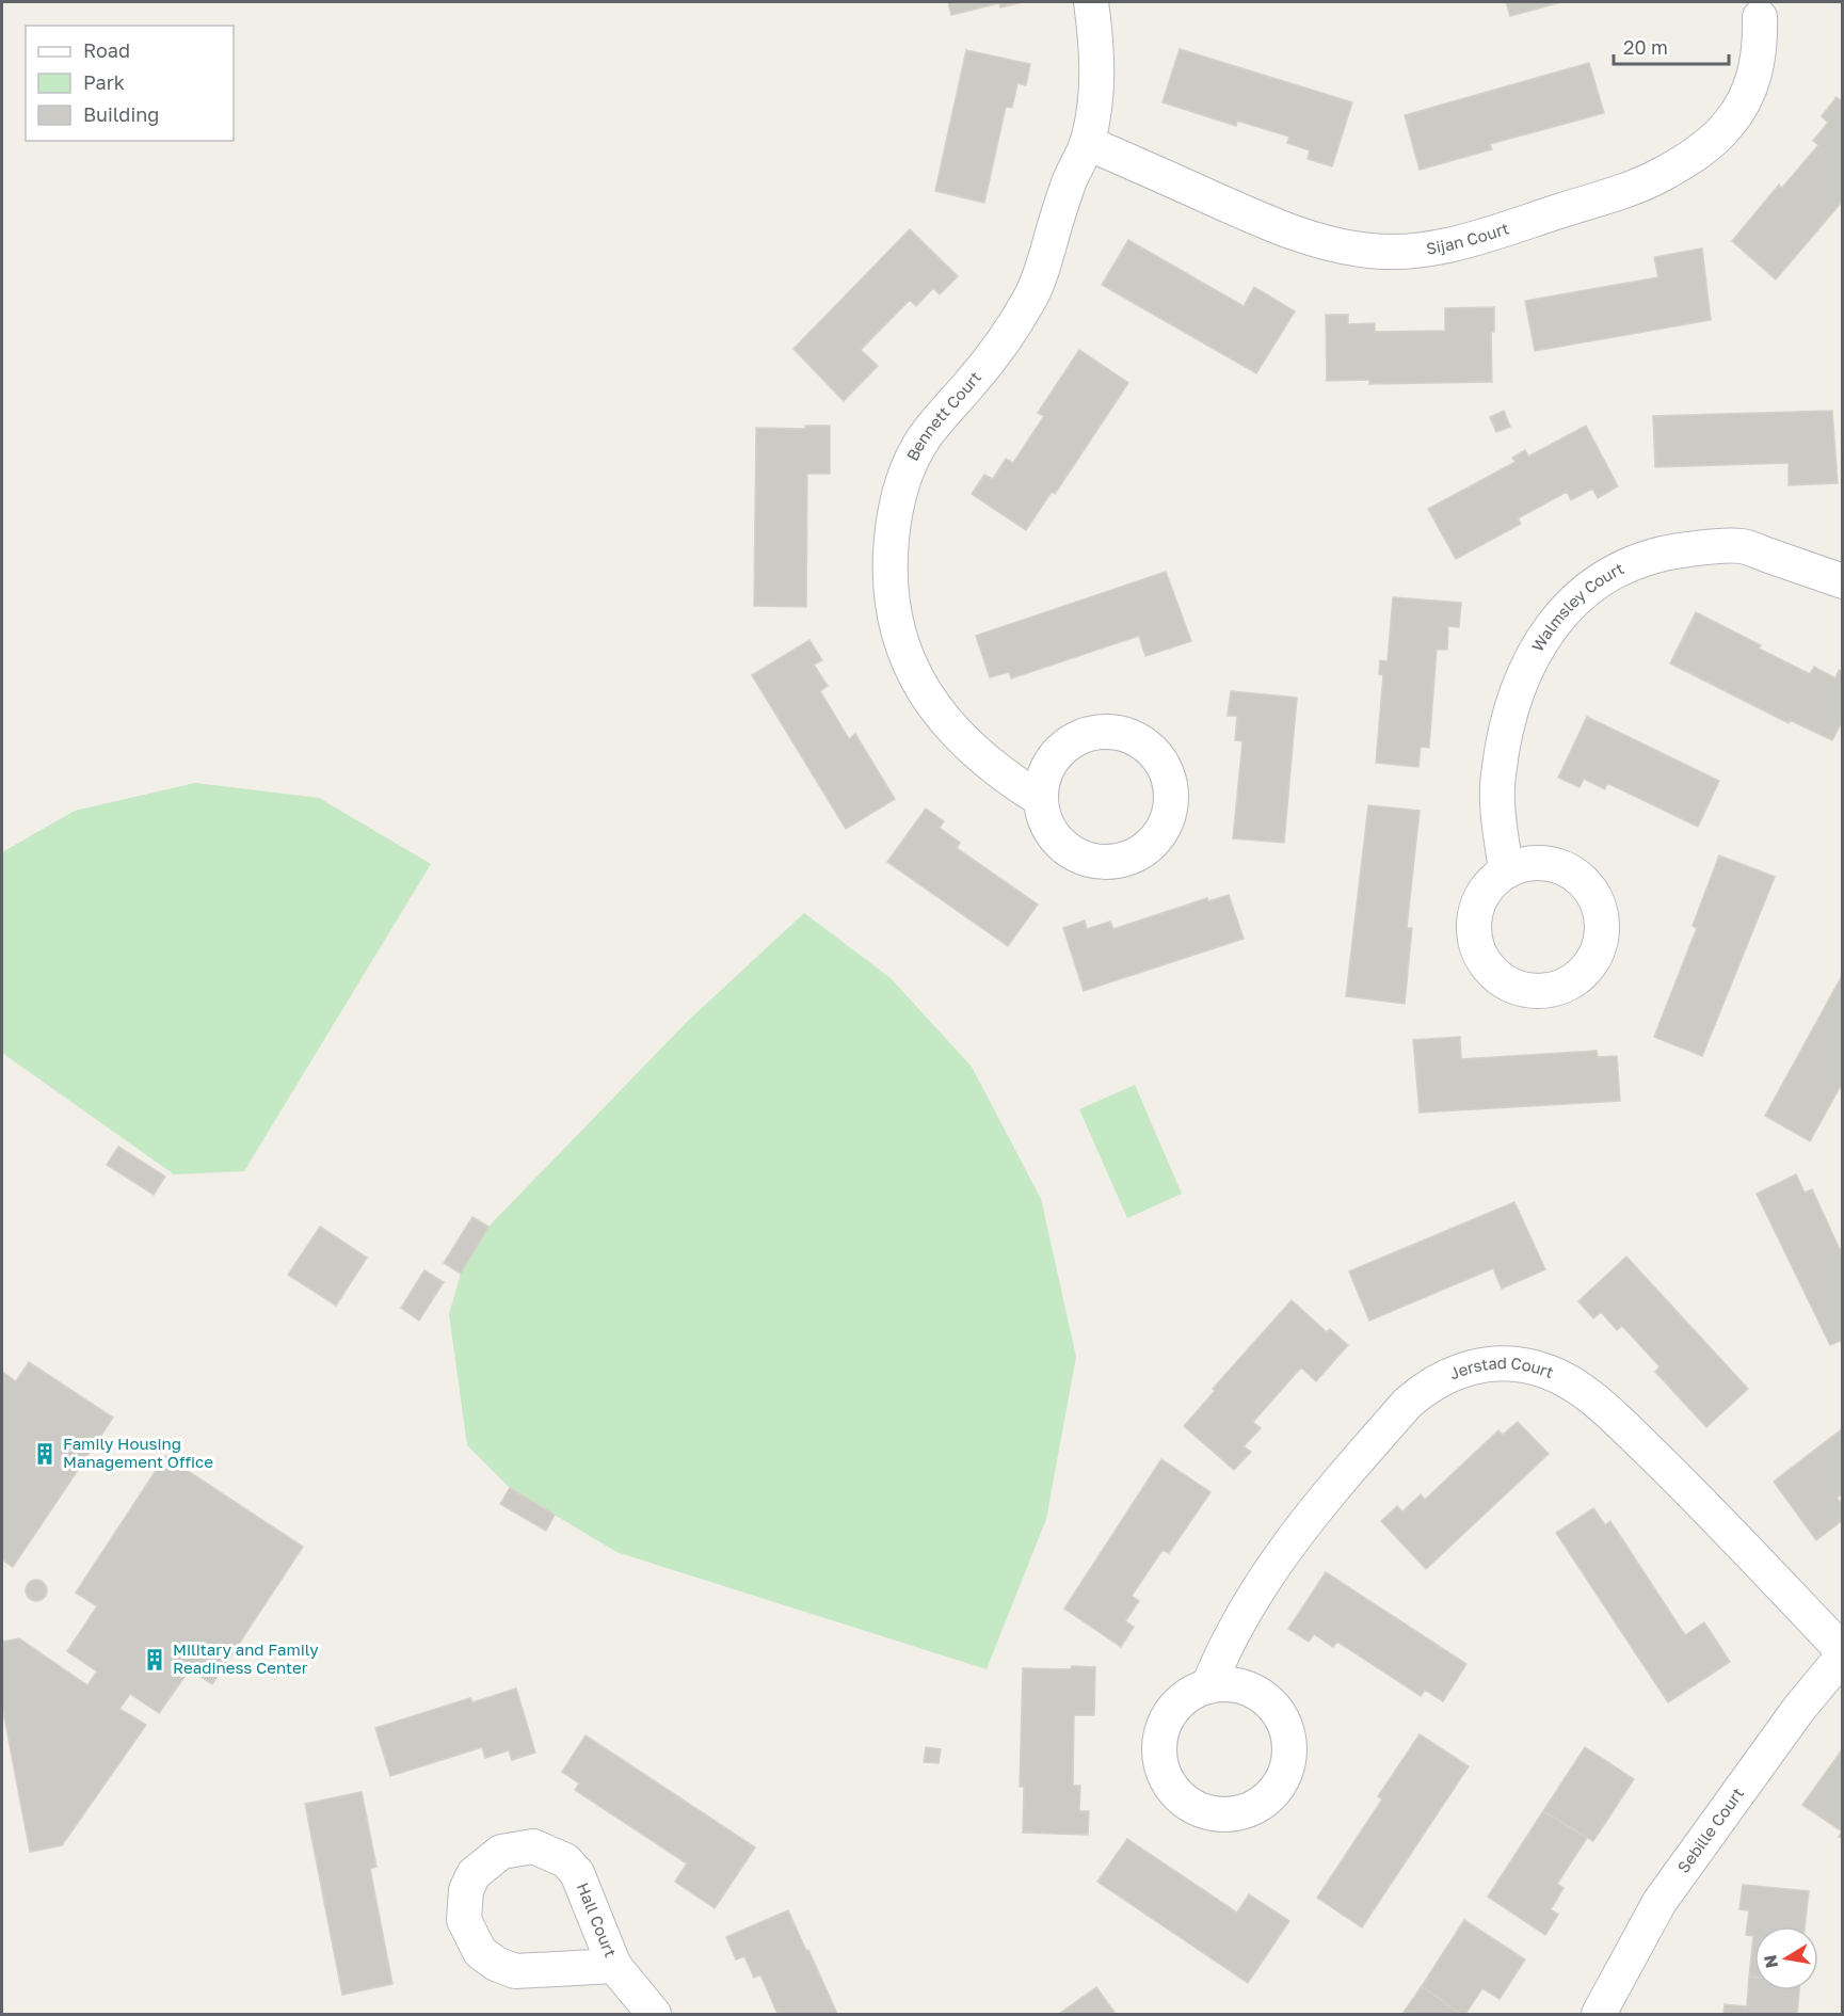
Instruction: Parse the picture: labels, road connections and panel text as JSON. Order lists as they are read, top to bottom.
{
  "streets": {
    "street": [
      "Sijan Court",
      "Bennett Court",
      "Walmsley Court",
      "Jerstad Court",
      "Sebille Court",
      "Hall Court"
    ]
  },
  "crossings": [
    ["Sijan Court", "Bennett Court"],
    ["Jerstad Court", "Sebille Court"]
  ],
  "places": {
    "building": ["Family Housing Management Office", "Military and Family Readiness Center"]
  },
  "legend": ["Road", "Park", "Building"],
  "scale_bar": "20 m",
  "north": "left"
}
